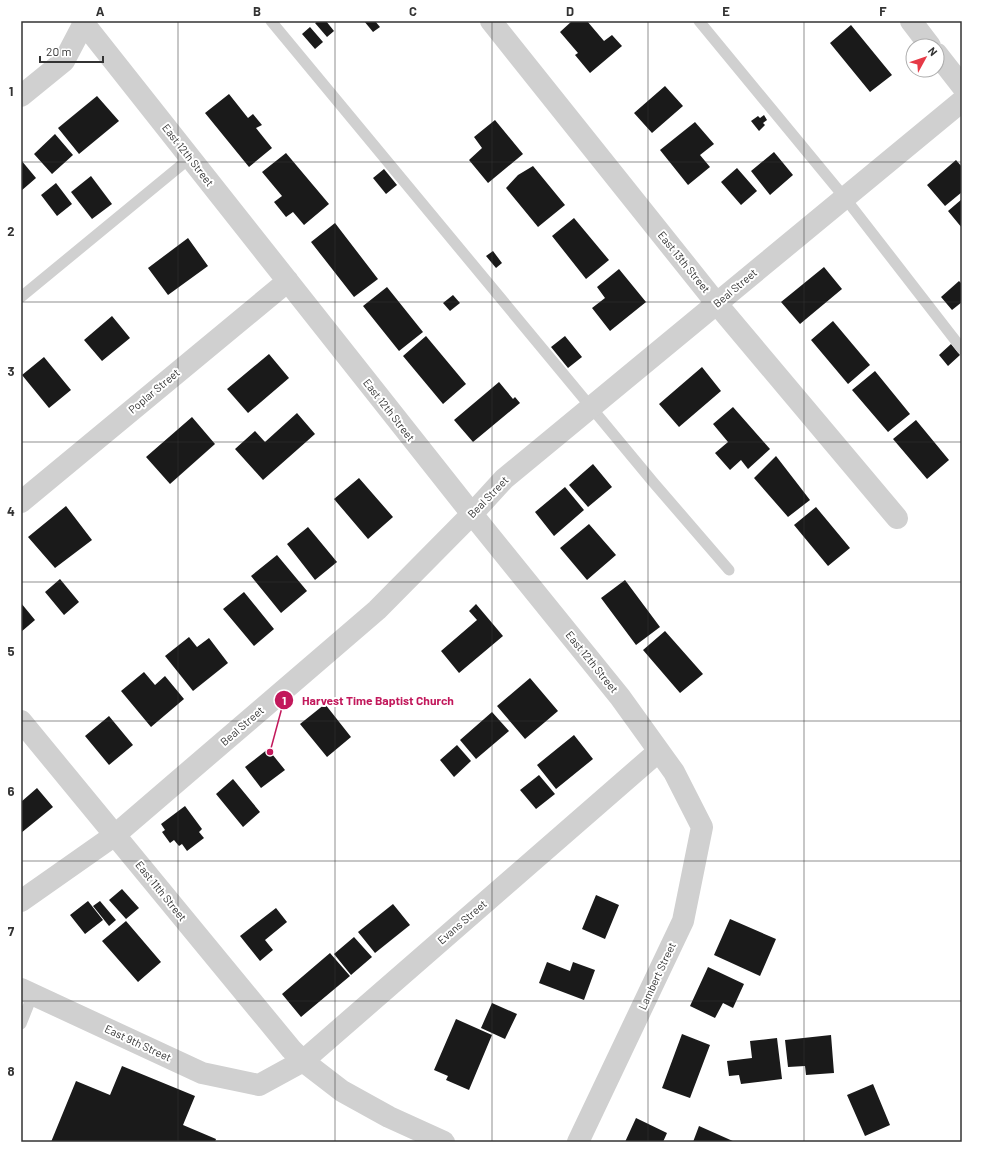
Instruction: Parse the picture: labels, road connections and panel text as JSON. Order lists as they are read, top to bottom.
{
  "streets": {
    "street": [
      "East 12th Street",
      "East 13th Street",
      "Beal Street",
      "Poplar Street",
      "East 11th Street",
      "Evans Street",
      "Lambert Street",
      "East 9th Street"
    ]
  },
  "crossings": [
    ["East 12th Street", "Beal Street"],
    ["East 12th Street", "Poplar Street"],
    ["East 12th Street", "Evans Street"],
    ["East 12th Street", "Lambert Street"],
    ["East 13th Street", "Beal Street"],
    ["Beal Street", "East 11th Street"],
    ["East 11th Street", "Evans Street"],
    ["Evans Street", "East 9th Street"]
  ],
  "places": ["Harvest Time Baptist Church"],
  "scale_bar": "20 m",
  "north": "top right",
  "grid": {
    "columns": [
      "A",
      "B",
      "C",
      "D",
      "E",
      "F"
    ],
    "rows": [
      "1",
      "2",
      "3",
      "4",
      "5",
      "6",
      "7",
      "8"
    ]
  }
}
